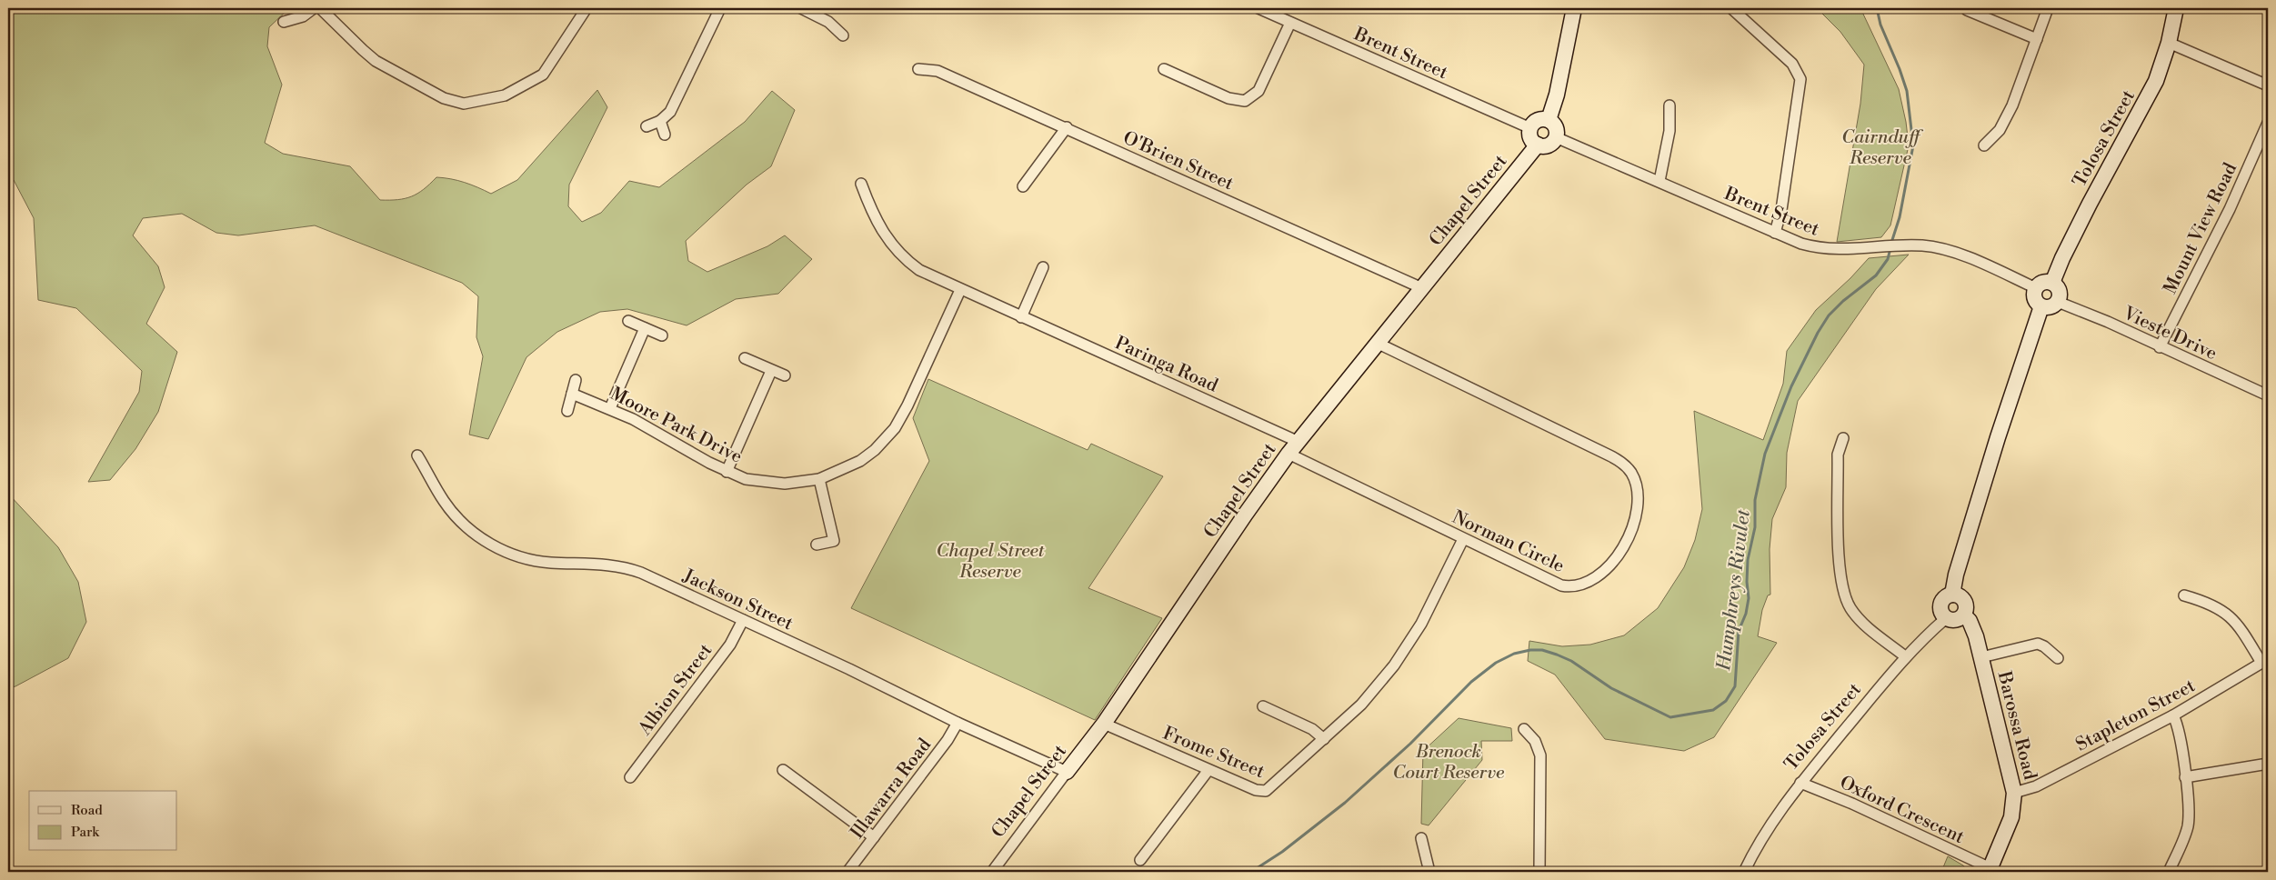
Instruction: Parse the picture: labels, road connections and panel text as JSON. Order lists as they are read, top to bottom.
{
  "streets": {
    "street": [
      "Brent Street",
      "Tolosa Street",
      "O'Brien Street",
      "Chapel Street",
      "Mount View Road",
      "Vieste Drive",
      "Paringa Road",
      "Moore Park Drive",
      "Norman Circle",
      "Jackson Street",
      "Albion Street",
      "Stapleton Street",
      "Barossa Road",
      "Frome Street",
      "Illawarra Road",
      "Oxford Crescent"
    ]
  },
  "crossings": [
    ["Brent Street", "Tolosa Street"],
    ["Brent Street", "Chapel Street"],
    ["Brent Street", "Vieste Drive"],
    ["Tolosa Street", "Vieste Drive"],
    ["Tolosa Street", "Barossa Road"],
    ["Tolosa Street", "Oxford Crescent"],
    ["O'Brien Street", "Chapel Street"],
    ["Chapel Street", "Paringa Road"],
    ["Chapel Street", "Norman Circle"],
    ["Chapel Street", "Jackson Street"],
    ["Chapel Street", "Frome Street"],
    ["Mount View Road", "Vieste Drive"],
    ["Paringa Road", "Moore Park Drive"],
    ["Norman Circle", "Frome Street"],
    ["Jackson Street", "Albion Street"],
    ["Jackson Street", "Illawarra Road"],
    ["Stapleton Street", "Barossa Road"],
    ["Barossa Road", "Oxford Crescent"]
  ],
  "water": ["Humphreys Rivulet"],
  "parks": ["Cairnduff Reserve", "Chapel Street Reserve", "Brenock Court Reserve"],
  "legend": ["Road", "Park"]
}
